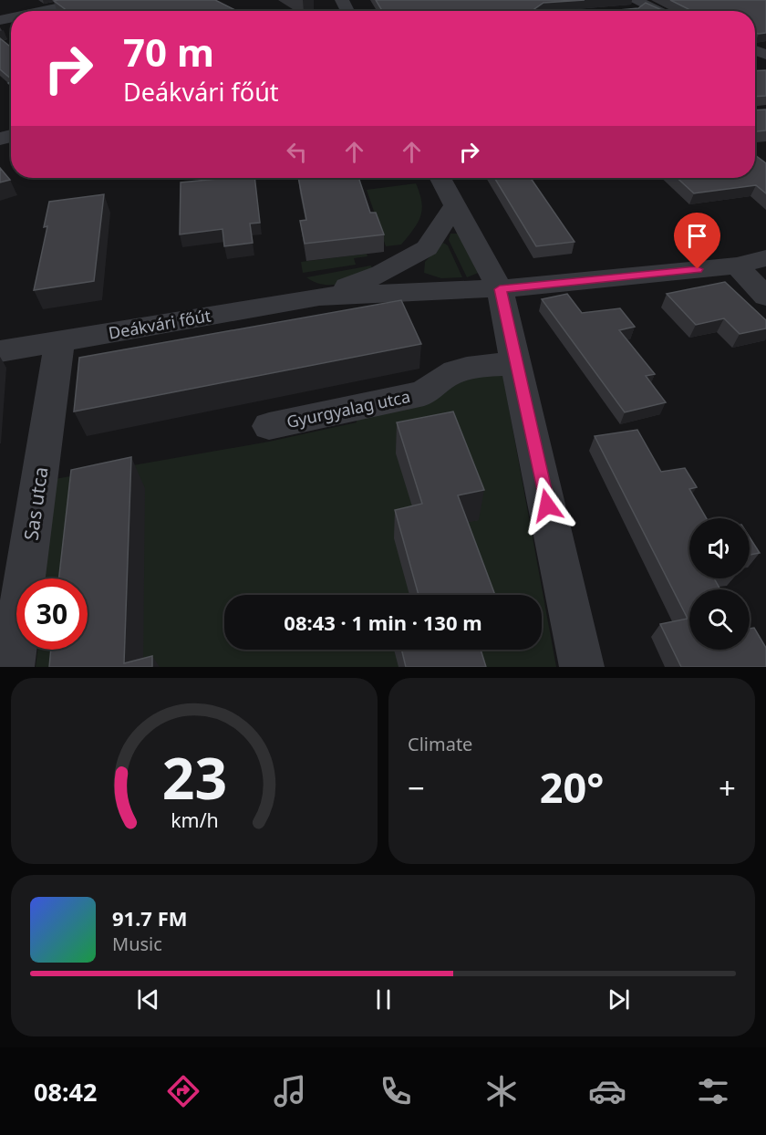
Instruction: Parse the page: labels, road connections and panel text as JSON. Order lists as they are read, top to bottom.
{
  "streets": {
    "street": ["Deákvári főút", "Gyurgyalag utca", "Sas utca"]
  },
  "crossings": [
    ["Deákvári főút", "Sas utca"]
  ],
  "page": {
    "turn": ["70 m", "Deákvári főút"],
    "limit": "30",
    "trip": "08:43 · 1 min · 130 m",
    "tile": "Climate",
    "heat": ["−", "20°", "+"],
    "song": ["91.7 FM", "Music"],
    "tabs": "08:42",
    "gauge": ["23", "km/h"]
  }
}
